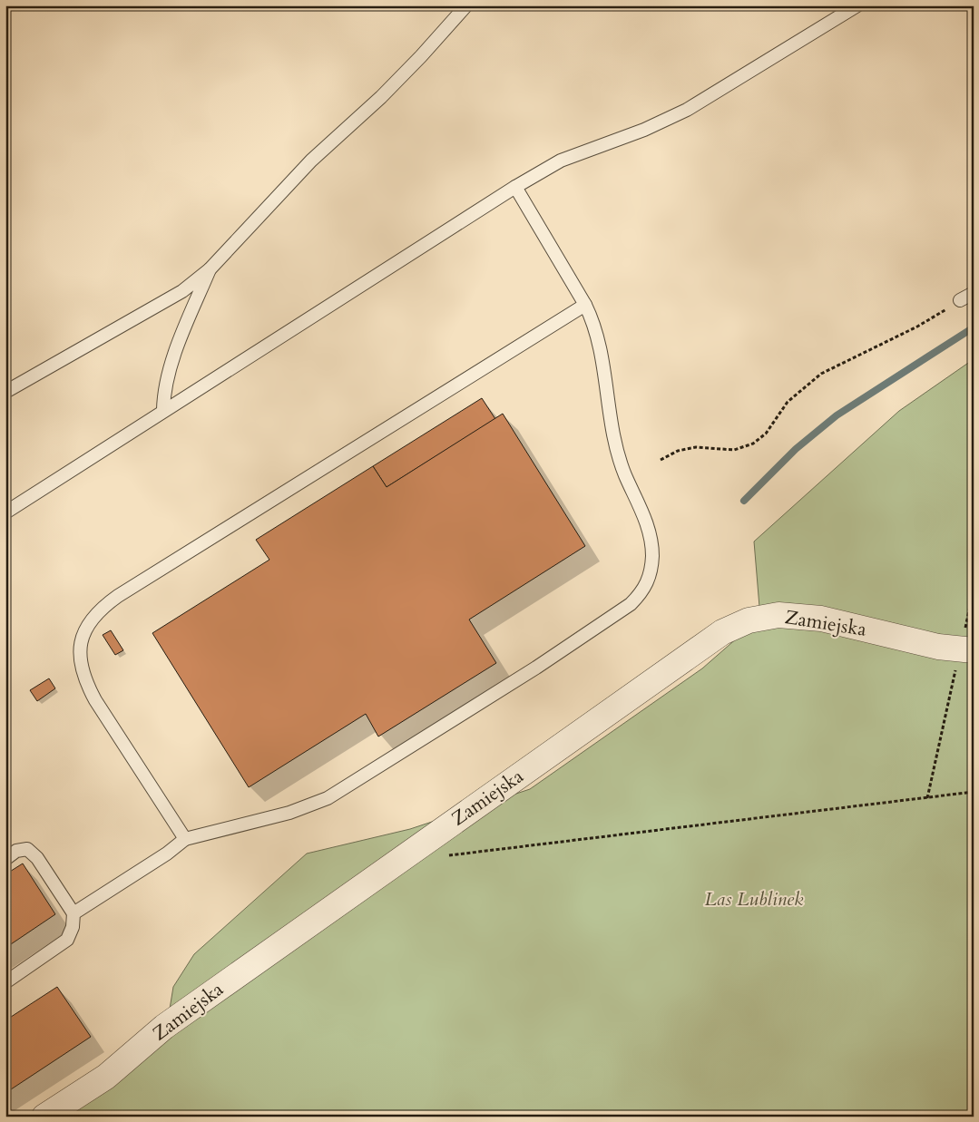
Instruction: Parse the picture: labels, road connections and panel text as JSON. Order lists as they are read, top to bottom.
{
  "streets": {
    "street": ["Zamiejska"]
  },
  "parks": ["Las Lublinek"]
}
